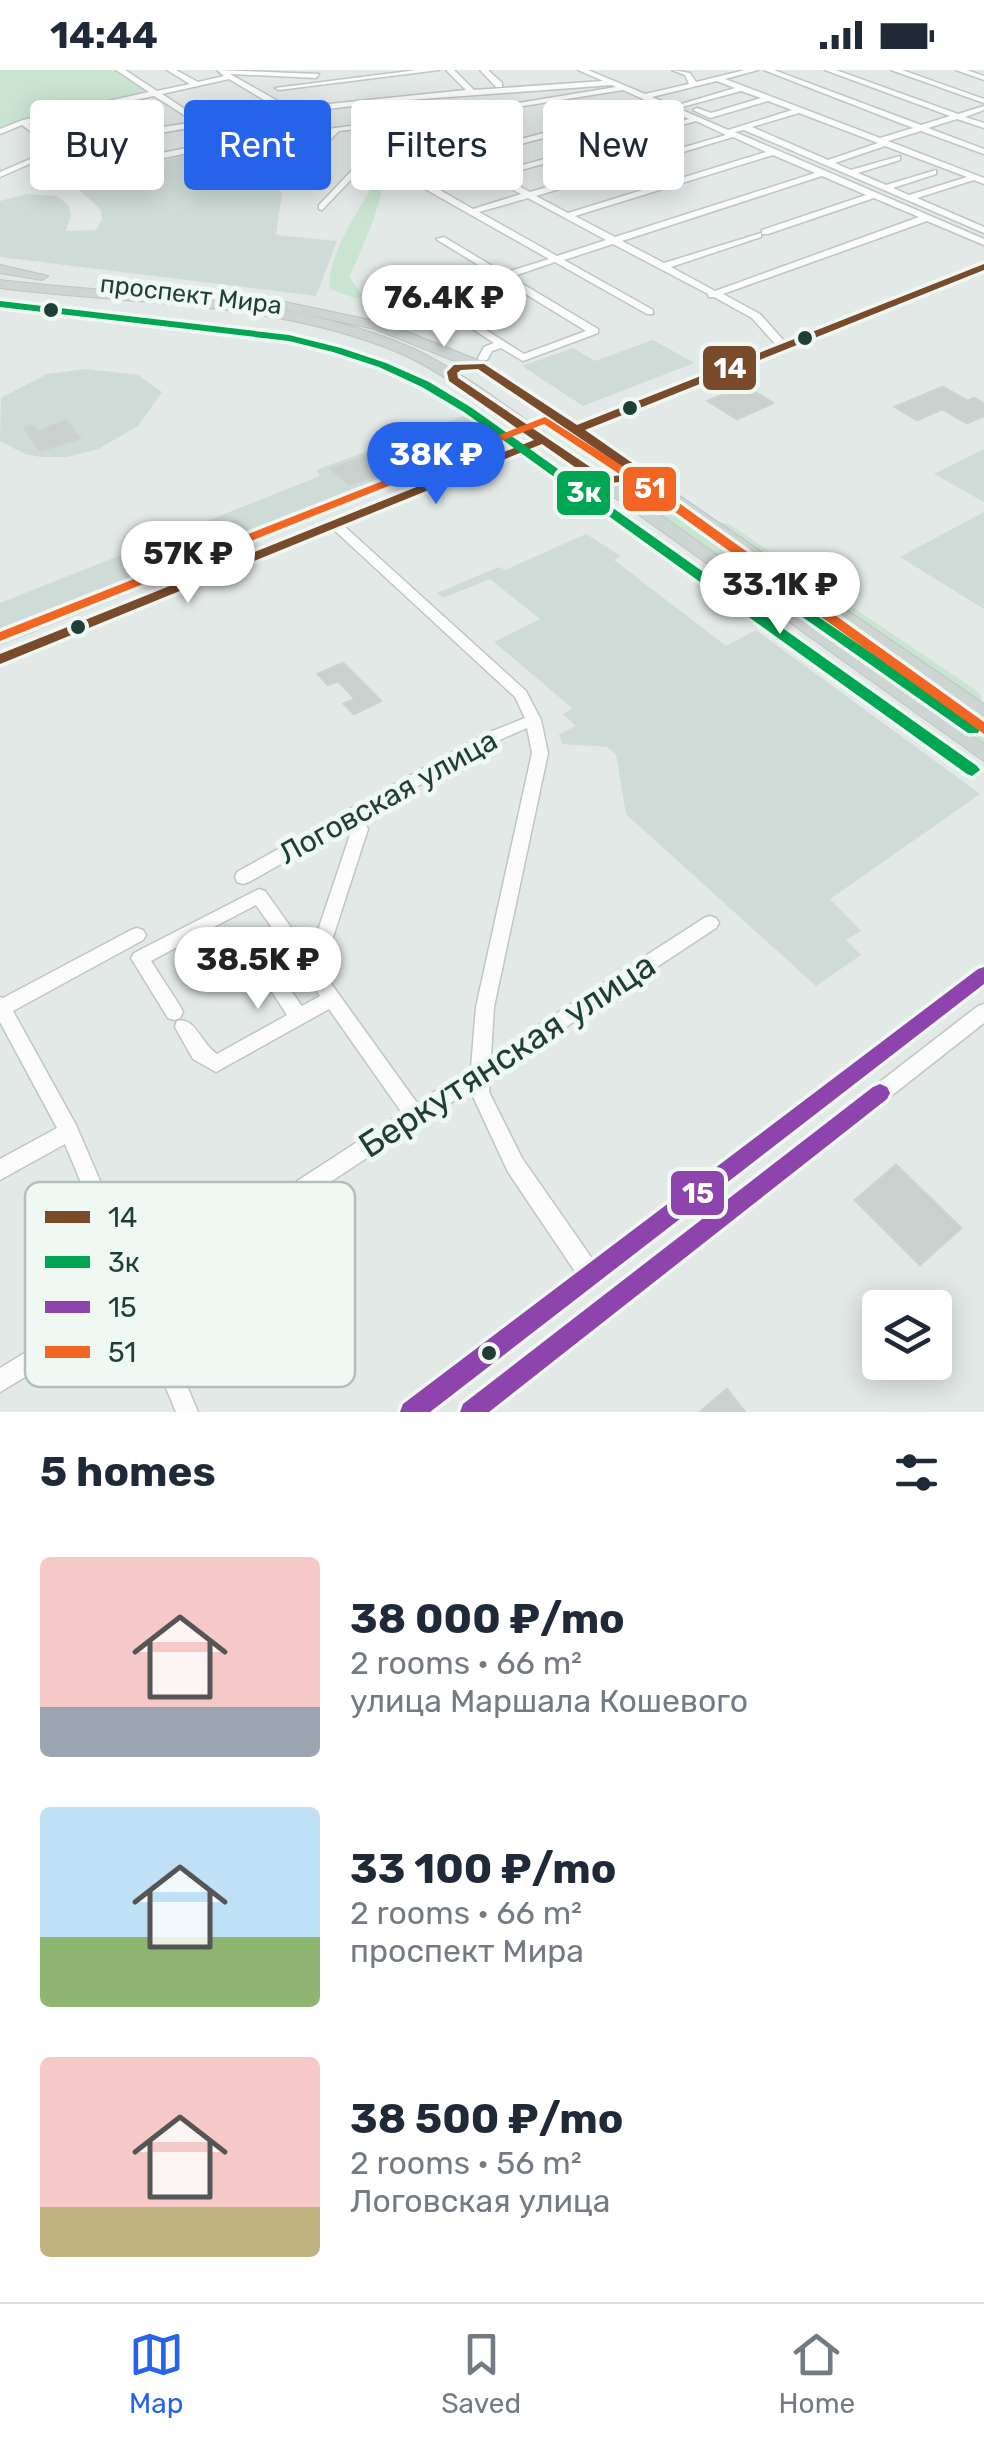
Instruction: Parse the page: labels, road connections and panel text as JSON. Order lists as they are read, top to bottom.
{
  "streets": {
    "main road": ["проспект Мира"],
    "street": ["Логовская улица", "Беркутянская улица"]
  },
  "lines": [
    "transit line 14",
    "transit line 3к",
    "transit line 51",
    "transit line 15"
  ],
  "legend": [
    "14",
    "3к",
    "15",
    "51"
  ],
  "page": {
    "status": "14:44",
    "chip": [
      "Buy",
      "Rent",
      "Filters",
      "New"
    ],
    "price": [
      "76.4K ₽",
      "38K ₽",
      "57K ₽",
      "33.1K ₽",
      "38.5K ₽"
    ],
    "heading": "5 homes",
    "list": [
      {
        "name": "38 000 ₽/mo",
        "note": "2 rooms · 66 m² · улица Маршала Кошевого"
      },
      {
        "name": "33 100 ₽/mo",
        "note": "2 rooms · 66 m² · проспект Мира"
      },
      {
        "name": "38 500 ₽/mo",
        "note": "2 rooms · 56 m² · Логовская улица"
      }
    ],
    "tabs": ["Map", "Saved", "Home"]
  }
}
